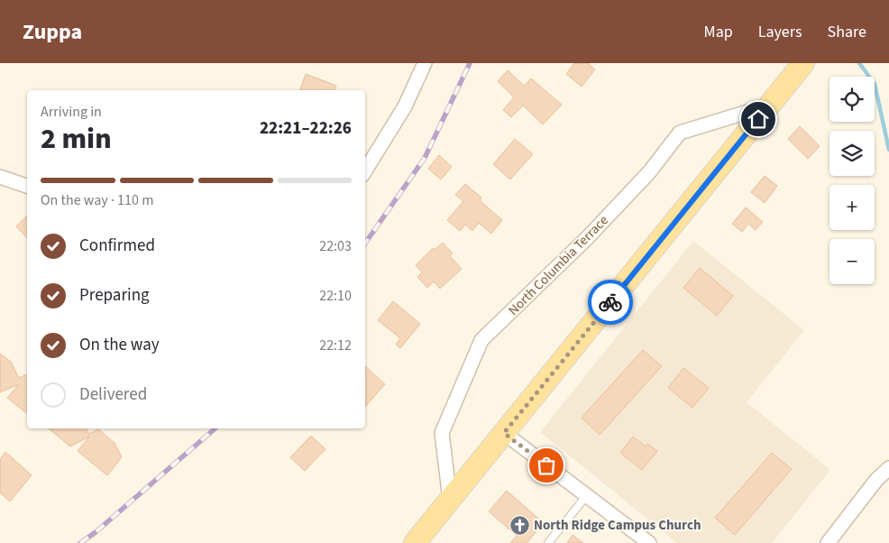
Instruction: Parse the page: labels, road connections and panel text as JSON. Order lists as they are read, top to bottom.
{
  "streets": {
    "street": ["North Columbia Terrace"]
  },
  "places": {
    "church": ["North Ridge Campus Church"]
  },
  "page": {
    "header": "Zuppa",
    "nav": ["Map", "Layers", "Share"],
    "map_buttons": ["+", "−"],
    "heading": ["2 min", "Arriving in", "22:21–22:26"],
    "bar": "On the way · 110 m",
    "list": [
      ["Confirmed", "22:03"],
      ["Preparing", "22:10"],
      ["On the way", "22:12"],
      "Delivered"
    ]
  }
}
